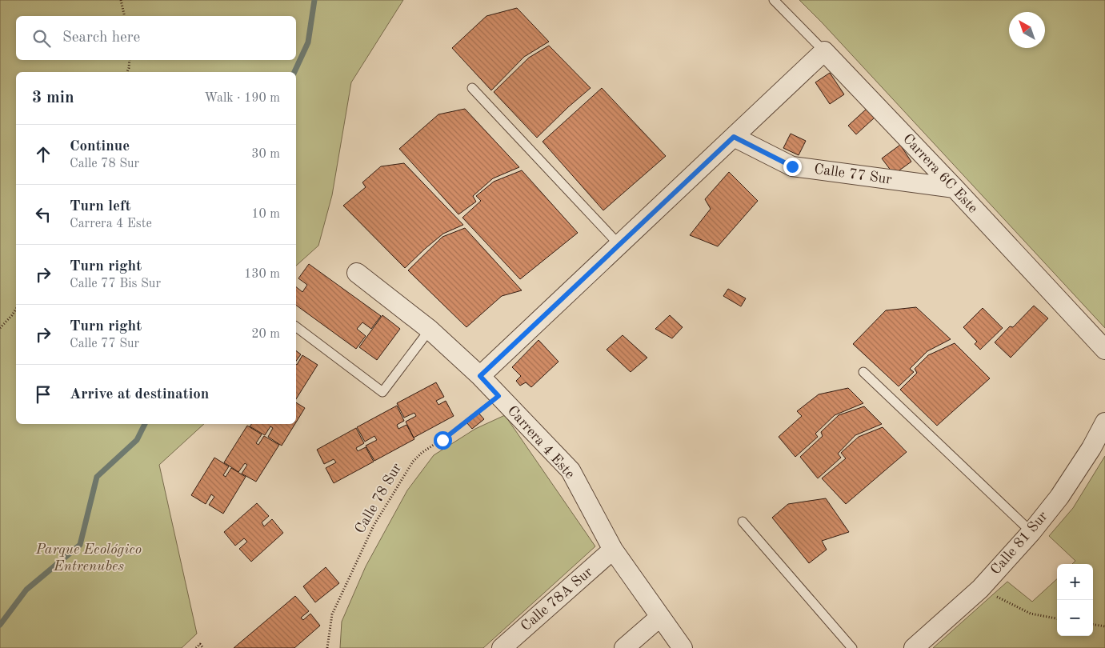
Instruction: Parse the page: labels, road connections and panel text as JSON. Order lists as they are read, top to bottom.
{
  "streets": {
    "street": [
      "Carrera 6C Este",
      "Calle 77 Sur",
      "Carrera 4 Este",
      "Calle 81 Sur",
      "Calle 78A Sur"
    ],
    "path": ["Calle 78 Sur"]
  },
  "crossings": [
    ["Carrera 6C Este", "Calle 77 Sur"],
    ["Carrera 4 Este", "Calle 78 Sur"],
    ["Carrera 4 Este", "Calle 78A Sur"]
  ],
  "parks": ["Parque Ecológico Entrenubes"],
  "north": "top left",
  "page": {
    "search": "Search here",
    "heading": ["3 min", "Walk · 190 m"],
    "list": [
      ["Continue", "Calle 78 Sur", "30 m"],
      ["Turn left", "Carrera 4 Este", "10 m"],
      ["Turn right", "Calle 77 Bis Sur", "130 m"],
      ["Turn right", "Calle 77 Sur", "20 m"],
      "Arrive at destination"
    ],
    "map_buttons": ["+", "−"]
  }
}
